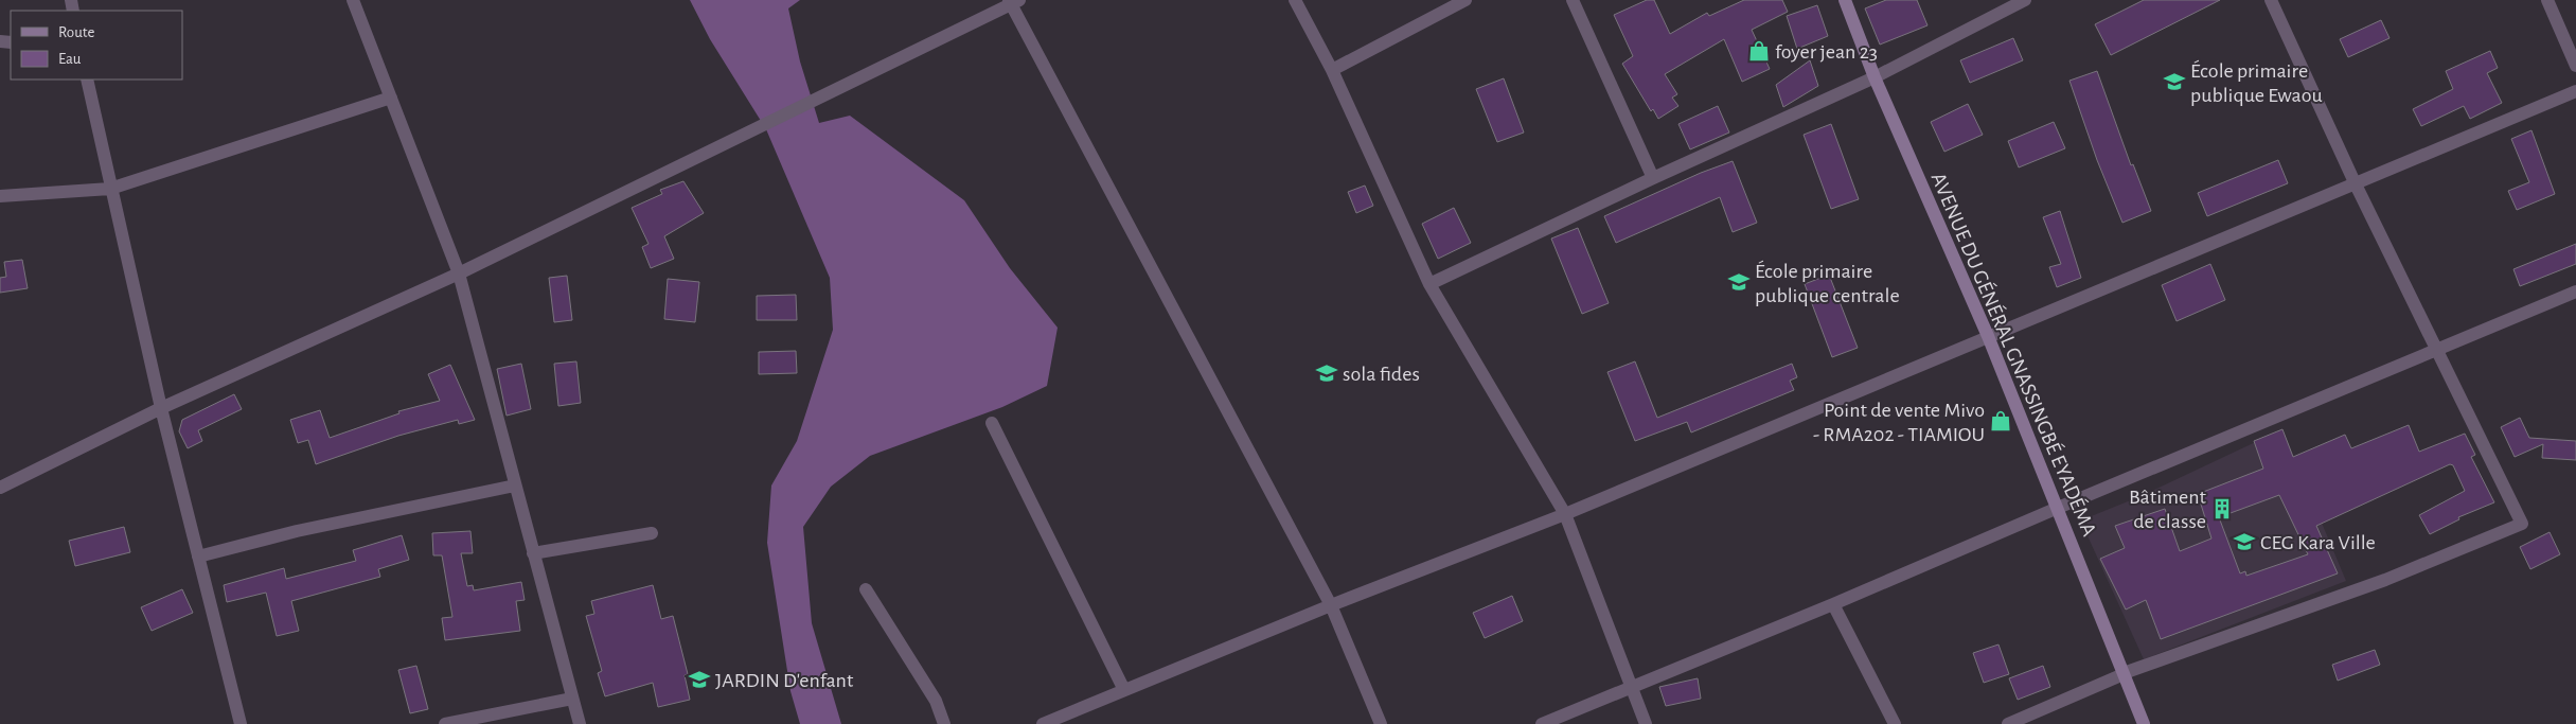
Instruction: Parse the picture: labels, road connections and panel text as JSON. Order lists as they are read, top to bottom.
{
  "streets": {
    "main road": ["AVENUE DU GÉNÉRAL GNASSINGBÉ EYADÉMA"]
  },
  "places": {
    "shop": ["foyer jean 23", "Point de vente Mivo - RMA202 - TIAMIOU"],
    "school or university": [
      "École primaire publique Ewaou",
      "École primaire publique centrale",
      "sola fides",
      "CEG Kara Ville",
      "JARDIN D'enfant"
    ],
    "building": ["Bâtiment de classe"]
  },
  "legend": ["Route", "Eau"]
}
